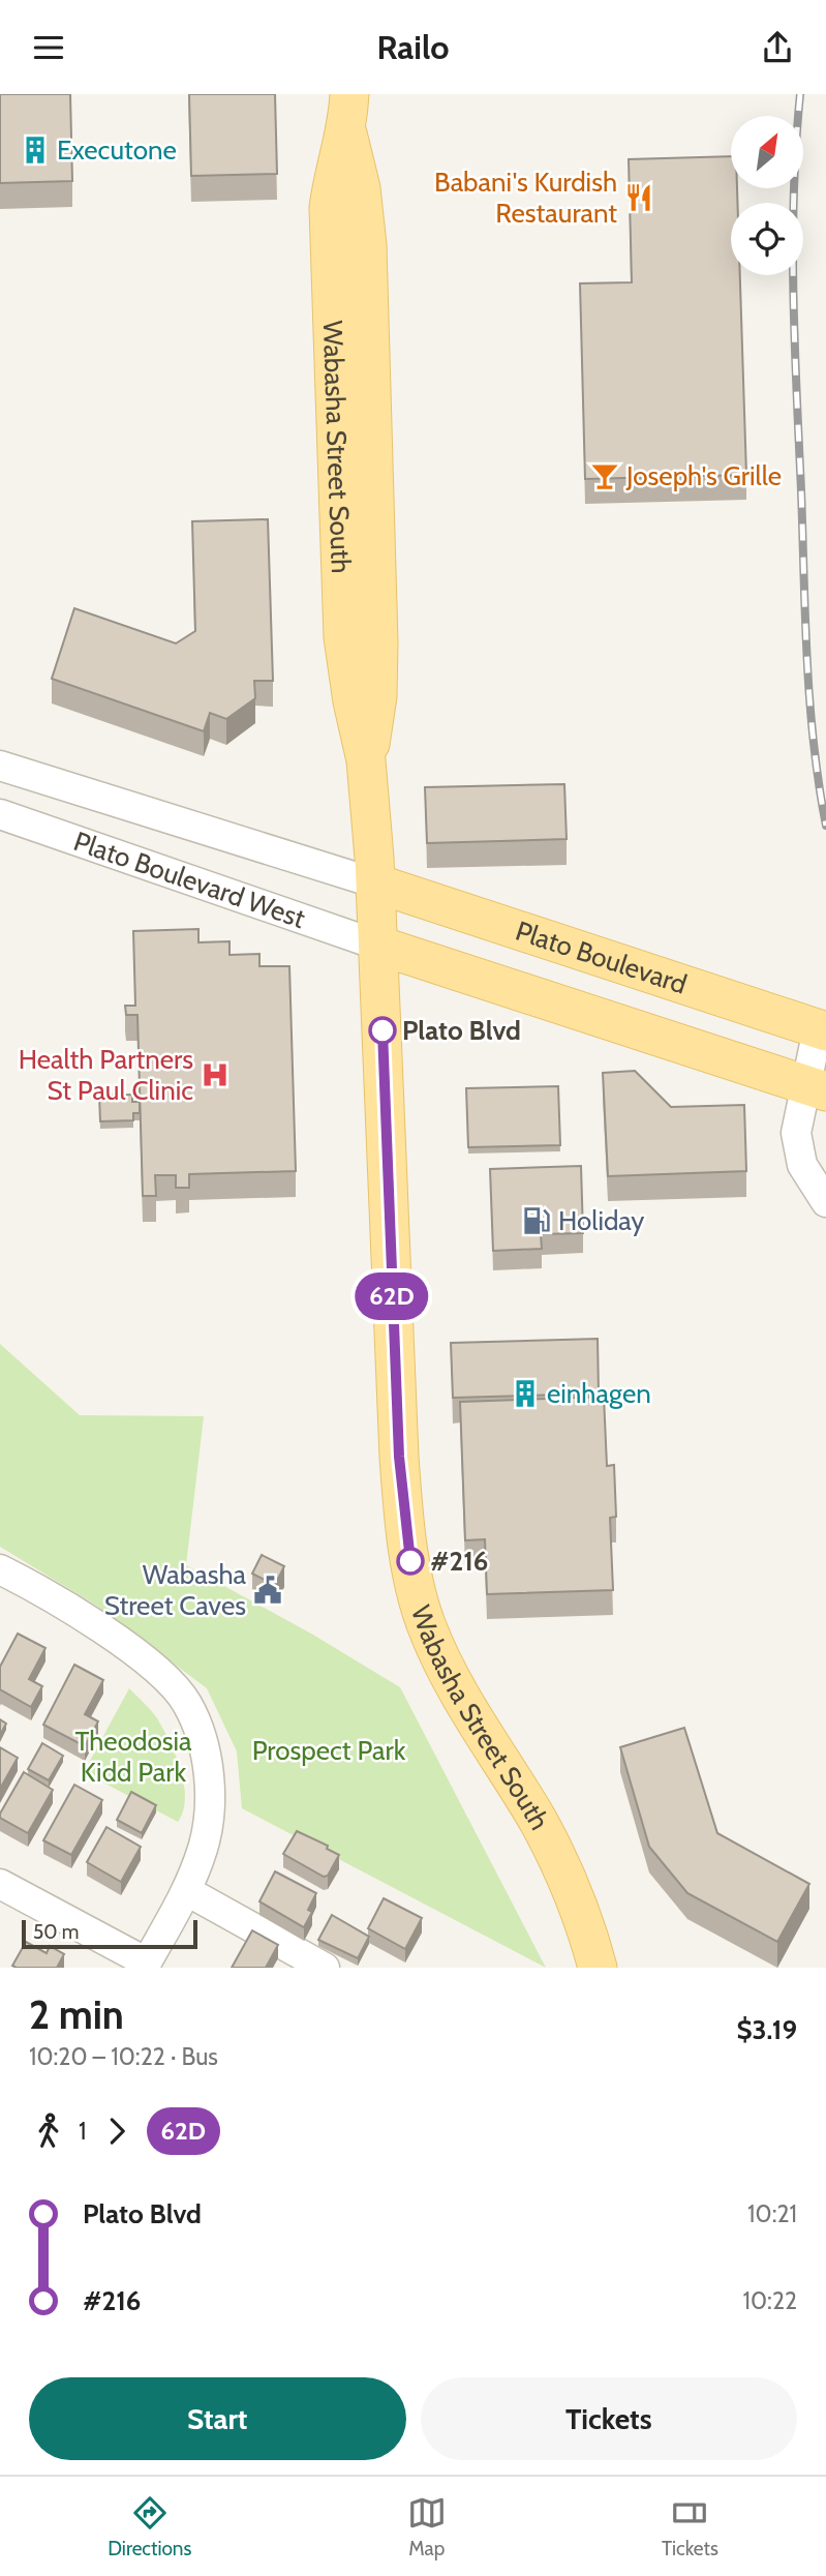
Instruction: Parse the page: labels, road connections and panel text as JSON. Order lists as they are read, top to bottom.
{
  "streets": {
    "main road": ["Wabasha Street South", "Plato Boulevard"],
    "street": ["Plato Boulevard West"]
  },
  "crossings": [
    ["Wabasha Street South", "Plato Boulevard West"],
    ["Wabasha Street South", "Plato Boulevard"],
    ["Plato Boulevard West", "Plato Boulevard"]
  ],
  "parks": ["Theodosia Kidd Park", "Prospect Park"],
  "places": {
    "building": ["Executone", "einhagen"],
    "restaurant": ["Babani's Kurdish Restaurant"],
    "bar": ["Joseph's Grille"],
    "other": ["Plato Blvd", "#216"],
    "hospital": ["Health Partners St Paul Clinic"],
    "fuel station": ["Holiday"],
    "public building": ["Wabasha Street Caves"]
  },
  "lines": ["bus line 62D"],
  "scale_bar": "50 m",
  "north": "top right",
  "page": {
    "header": "Railo",
    "on_map": "62D",
    "scale": "50 m",
    "heading": ["2 min", "10:20 – 10:22 · Bus", "$3.19"],
    "legs": ["1", "62D"],
    "list": [
      {
        "name": "Plato Blvd",
        "value": "10:21"
      },
      {
        "name": "#216",
        "value": "10:22"
      }
    ],
    "buttons": ["Start", "Tickets"],
    "tabs": ["Directions", "Map", "Tickets"]
  }
}
